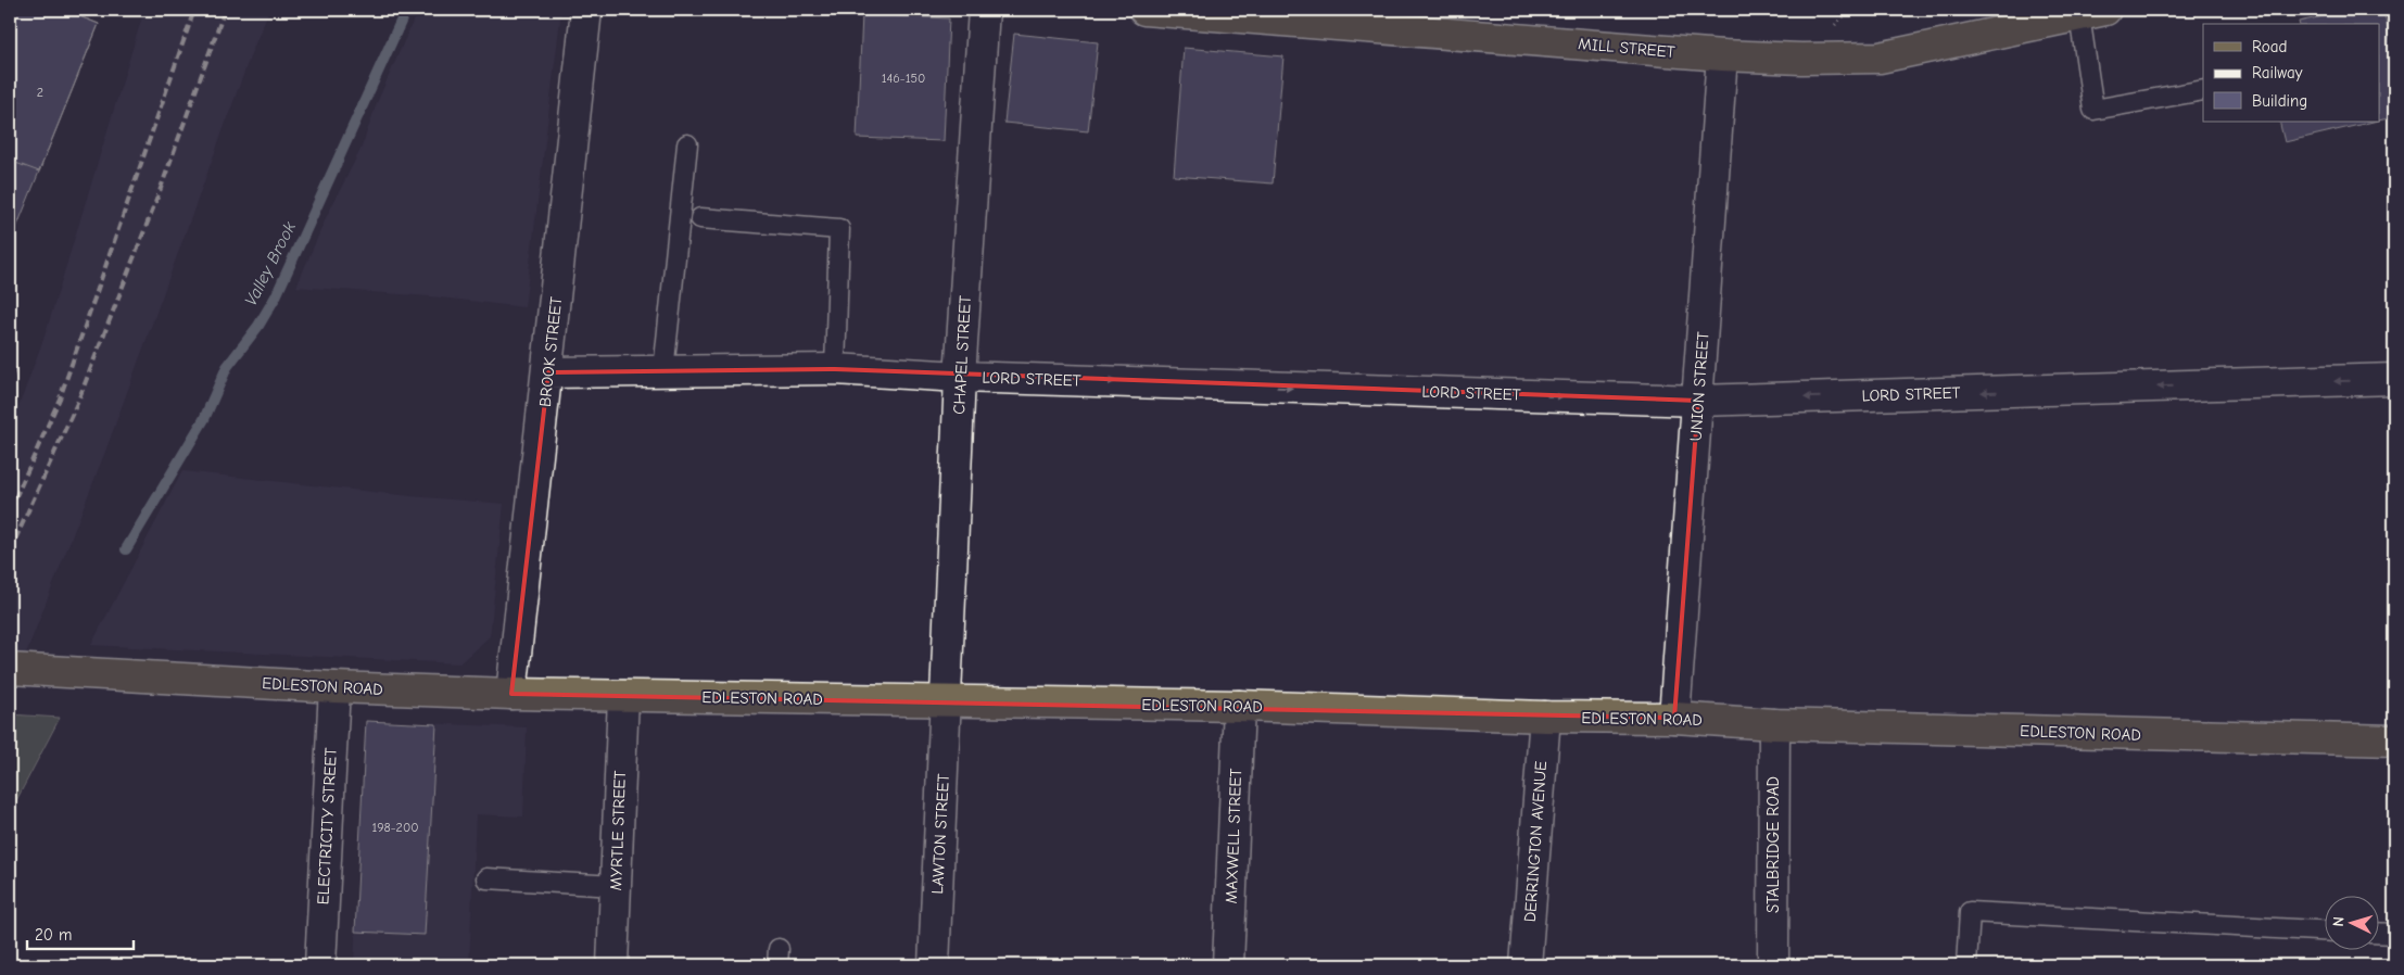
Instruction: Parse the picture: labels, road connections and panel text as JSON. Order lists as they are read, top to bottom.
{
  "streets": {
    "main road": ["MILL STREET", "EDLESTON ROAD"],
    "street": [
      "BROOK STREET",
      "CHAPEL STREET",
      "LORD STREET",
      "UNION STREET",
      "ELECTRICITY STREET",
      "MYRTLE STREET",
      "LAWTON STREET",
      "MAXWELL STREET",
      "DERRINGTON AVENUE",
      "STALBRIDGE ROAD"
    ]
  },
  "crossings": [
    ["MILL STREET", "UNION STREET"],
    ["BROOK STREET", "LORD STREET"],
    ["BROOK STREET", "EDLESTON ROAD"],
    ["CHAPEL STREET", "LORD STREET"],
    ["CHAPEL STREET", "EDLESTON ROAD"],
    ["CHAPEL STREET", "LAWTON STREET"],
    ["LORD STREET", "UNION STREET"],
    ["UNION STREET", "EDLESTON ROAD"],
    ["EDLESTON ROAD", "ELECTRICITY STREET"],
    ["EDLESTON ROAD", "MYRTLE STREET"],
    ["EDLESTON ROAD", "LAWTON STREET"],
    ["EDLESTON ROAD", "MAXWELL STREET"],
    ["EDLESTON ROAD", "DERRINGTON AVENUE"],
    ["EDLESTON ROAD", "STALBRIDGE ROAD"]
  ],
  "water": ["Valley Brook"],
  "house_numbers": ["146-150", "2", "198-200"],
  "legend": ["Road", "Railway", "Building"],
  "scale_bar": "20 m",
  "north": "left"
}
